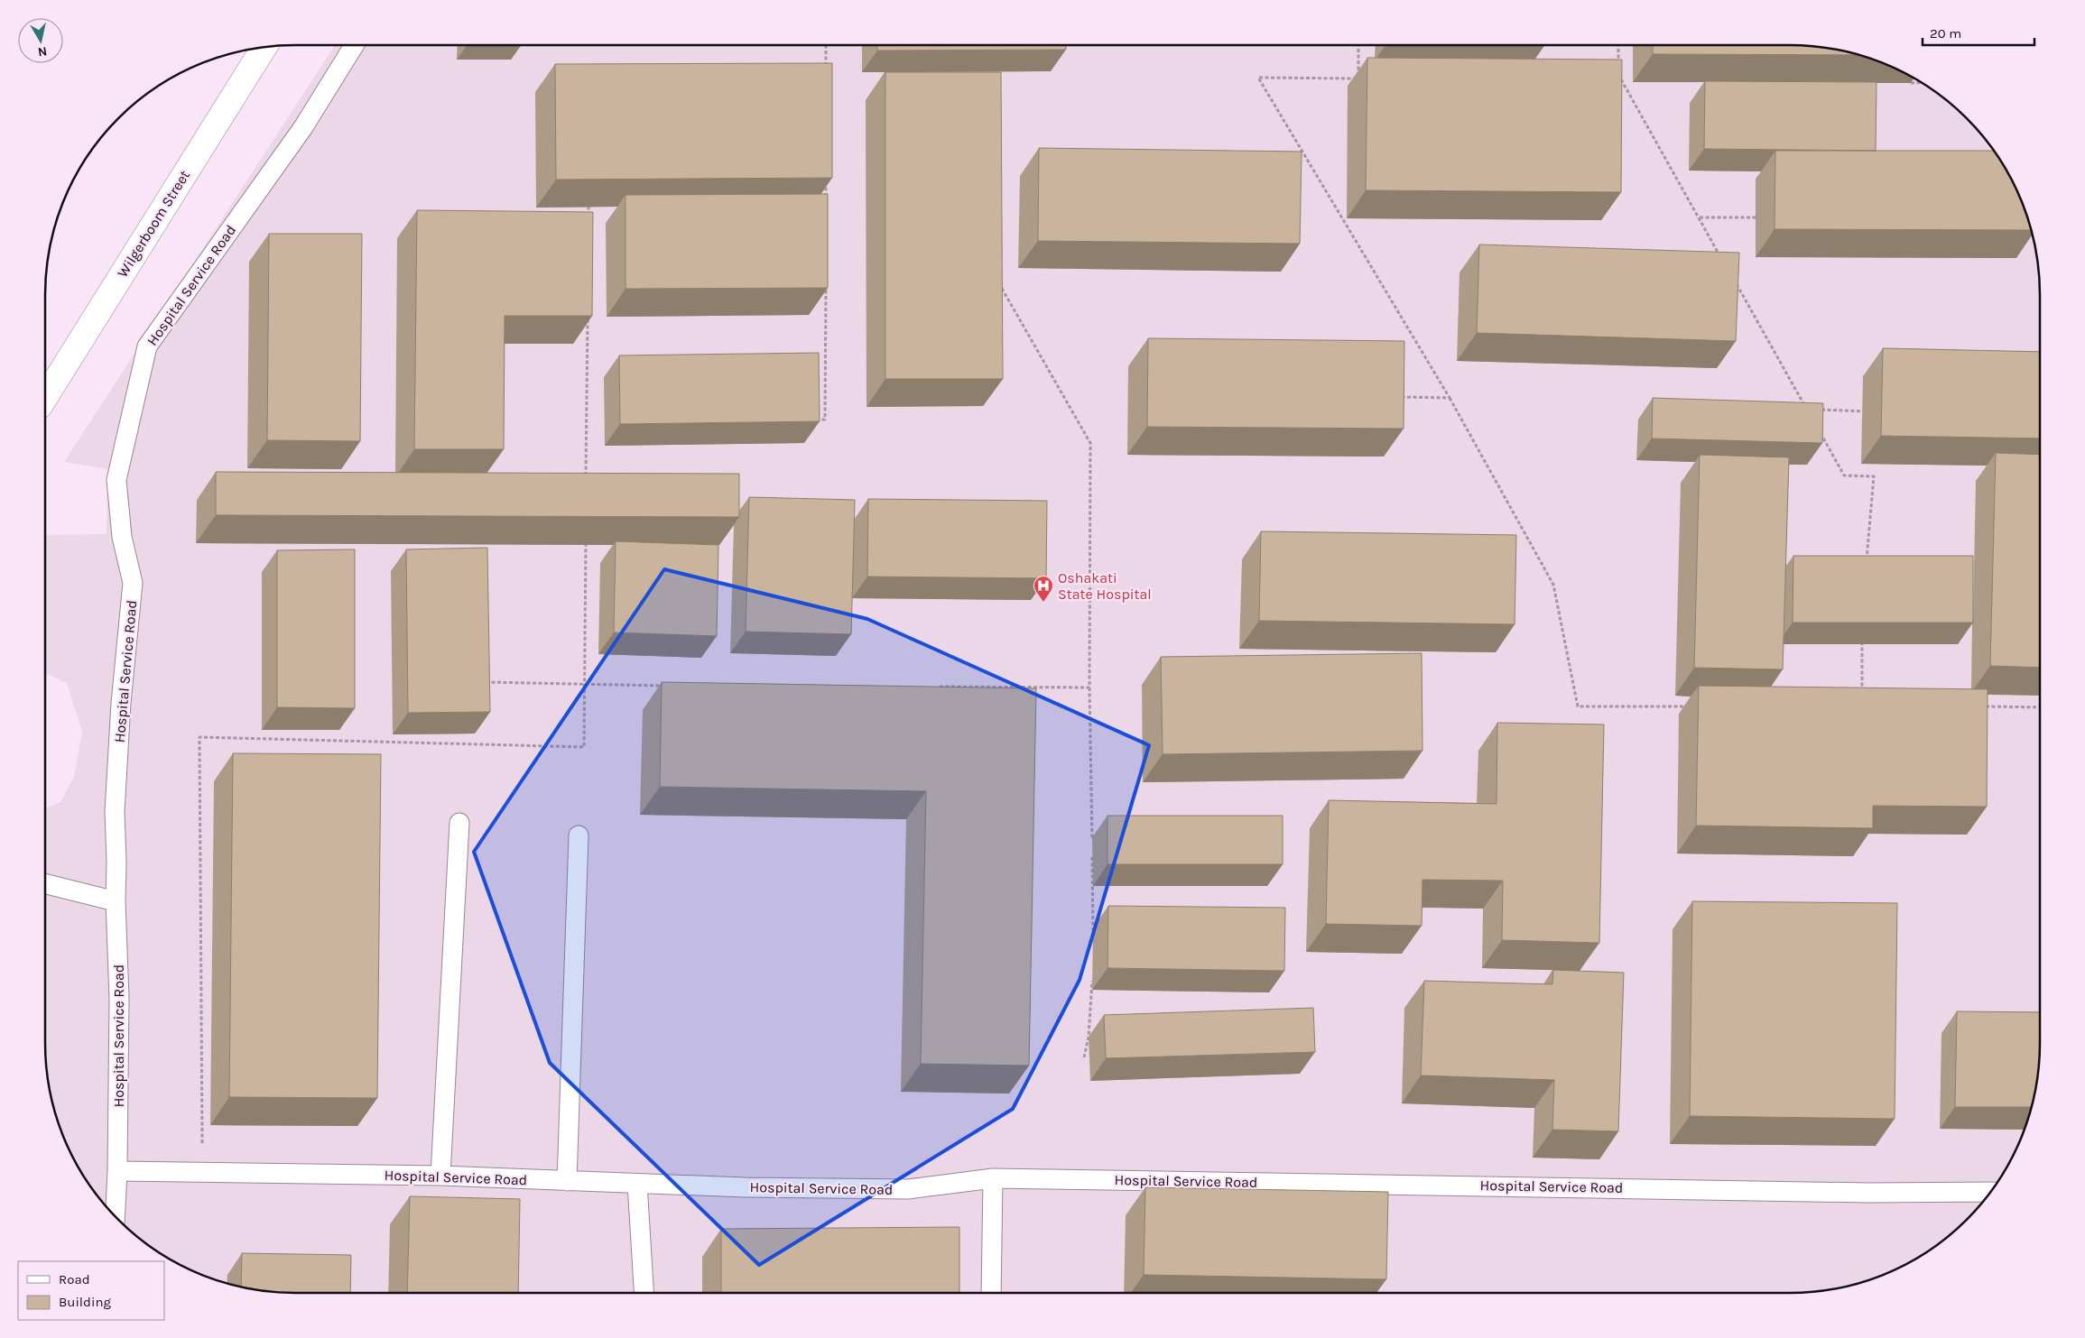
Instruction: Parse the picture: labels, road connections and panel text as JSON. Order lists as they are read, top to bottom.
{
  "streets": {
    "street": ["Wilgerboom Street"],
    "lane": ["Hospital Service Road"]
  },
  "places": {
    "hospital": ["Oshakati State Hospital"]
  },
  "legend": ["Road", "Building"],
  "scale_bar": "20 m",
  "north": "bottom"
}
